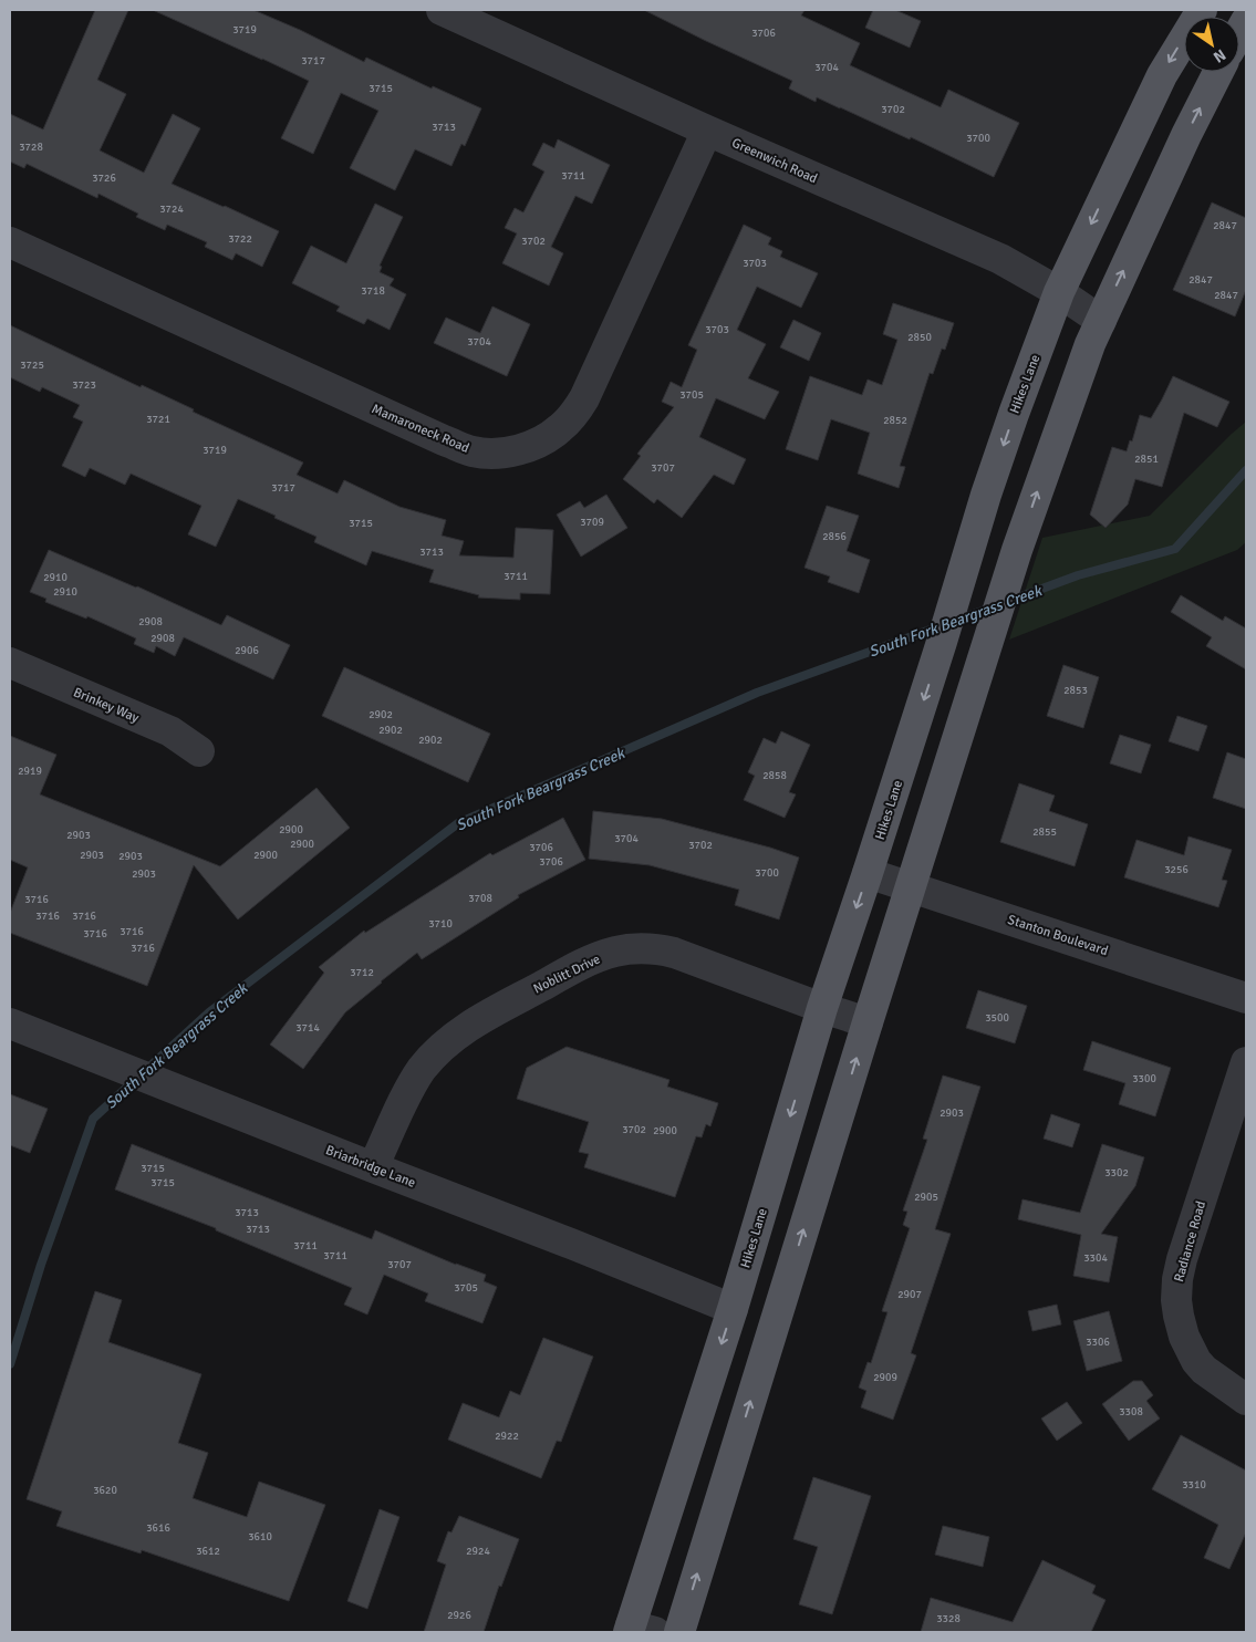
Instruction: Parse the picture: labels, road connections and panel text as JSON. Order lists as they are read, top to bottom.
{
  "streets": {
    "main road": ["Hikes Lane"],
    "street": [
      "Greenwich Road",
      "Mamaroneck Road",
      "Brinkey Way",
      "Stanton Boulevard",
      "Noblitt Drive",
      "Briarbridge Lane",
      "Radiance Road"
    ]
  },
  "crossings": [
    ["Greenwich Road", "Hikes Lane"],
    ["Greenwich Road", "Mamaroneck Road"],
    ["Hikes Lane", "Stanton Boulevard"],
    ["Hikes Lane", "Noblitt Drive"],
    ["Hikes Lane", "Briarbridge Lane"],
    ["Noblitt Drive", "Briarbridge Lane"]
  ],
  "water": ["South Fork Beargrass Creek"],
  "house_numbers": [
    "3719",
    "3706",
    "3717",
    "3704",
    "3715",
    "3702",
    "3713",
    "3700",
    "3728",
    "3711",
    "3726",
    "3724",
    "2847",
    "3722",
    "3702",
    "3703",
    "2847",
    "3718",
    "2847",
    "3703",
    "2850",
    "3704",
    "3725",
    "3723",
    "3705",
    "3721",
    "2852",
    "3719",
    "2851",
    "3707",
    "3717",
    "3709",
    "3715",
    "2856",
    "3713",
    "3711",
    "2910",
    "2910",
    "2908",
    "2908",
    "2906",
    "2853",
    "2902",
    "2902",
    "2902",
    "2919",
    "2858",
    "2900",
    "2855",
    "2903",
    "3704",
    "2900",
    "3702",
    "3706",
    "2903",
    "2900",
    "2903",
    "3706",
    "3256",
    "3700",
    "2903",
    "3708",
    "3716",
    "3716",
    "3716",
    "3710",
    "3716",
    "3716",
    "3716",
    "3712",
    "3500",
    "3714",
    "3300",
    "2903",
    "3702",
    "2900",
    "3715",
    "3302",
    "3715",
    "2905",
    "3713",
    "3713",
    "3711",
    "3711",
    "3304",
    "3707",
    "3705",
    "2907",
    "3306",
    "2909",
    "3308",
    "2922",
    "3310",
    "3620",
    "3616",
    "3610",
    "3612",
    "2924",
    "2926",
    "3328"
  ],
  "north": "bottom right"
}
